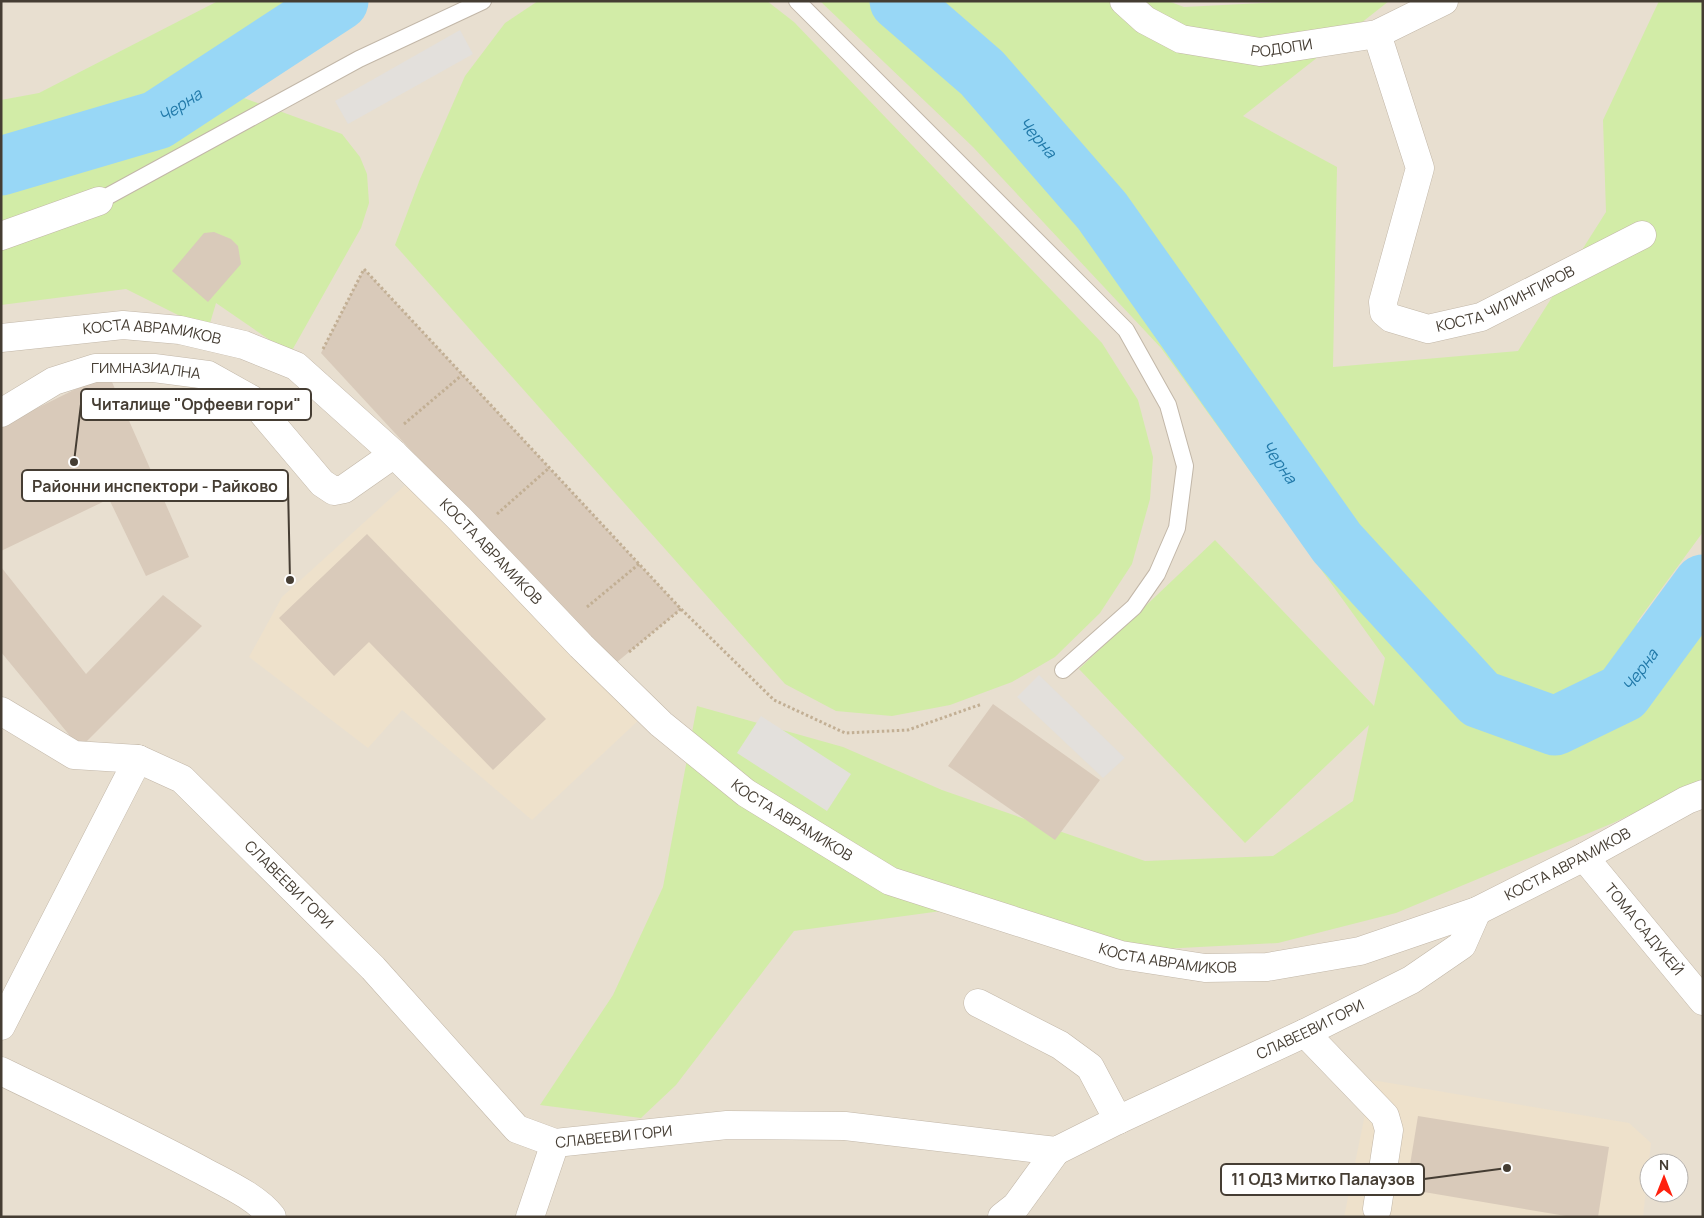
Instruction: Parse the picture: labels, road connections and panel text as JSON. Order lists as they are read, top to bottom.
{
  "streets": {
    "street": [
      "РОДОПИ",
      "КОСТА ЧИЛИНГИРОВ",
      "КОСТА АВРАМИКОВ",
      "ГИМНАЗИАЛНА",
      "СЛАВЕЕВИ ГОРИ",
      "ТОМА САДУКЕЙ"
    ]
  },
  "crossings": [
    ["РОДОПИ", "КОСТА ЧИЛИНГИРОВ"],
    ["КОСТА АВРАМИКОВ", "ГИМНАЗИАЛНА"],
    ["КОСТА АВРАМИКОВ", "СЛАВЕЕВИ ГОРИ"],
    ["КОСТА АВРАМИКОВ", "ТОМА САДУКЕЙ"]
  ],
  "water": ["Черна"],
  "places": ["Читалище \"Орфееви гори\"", "Районни инспектори - Райково", "11 ОДЗ Митко Палаузов"],
  "north": "top"
}
